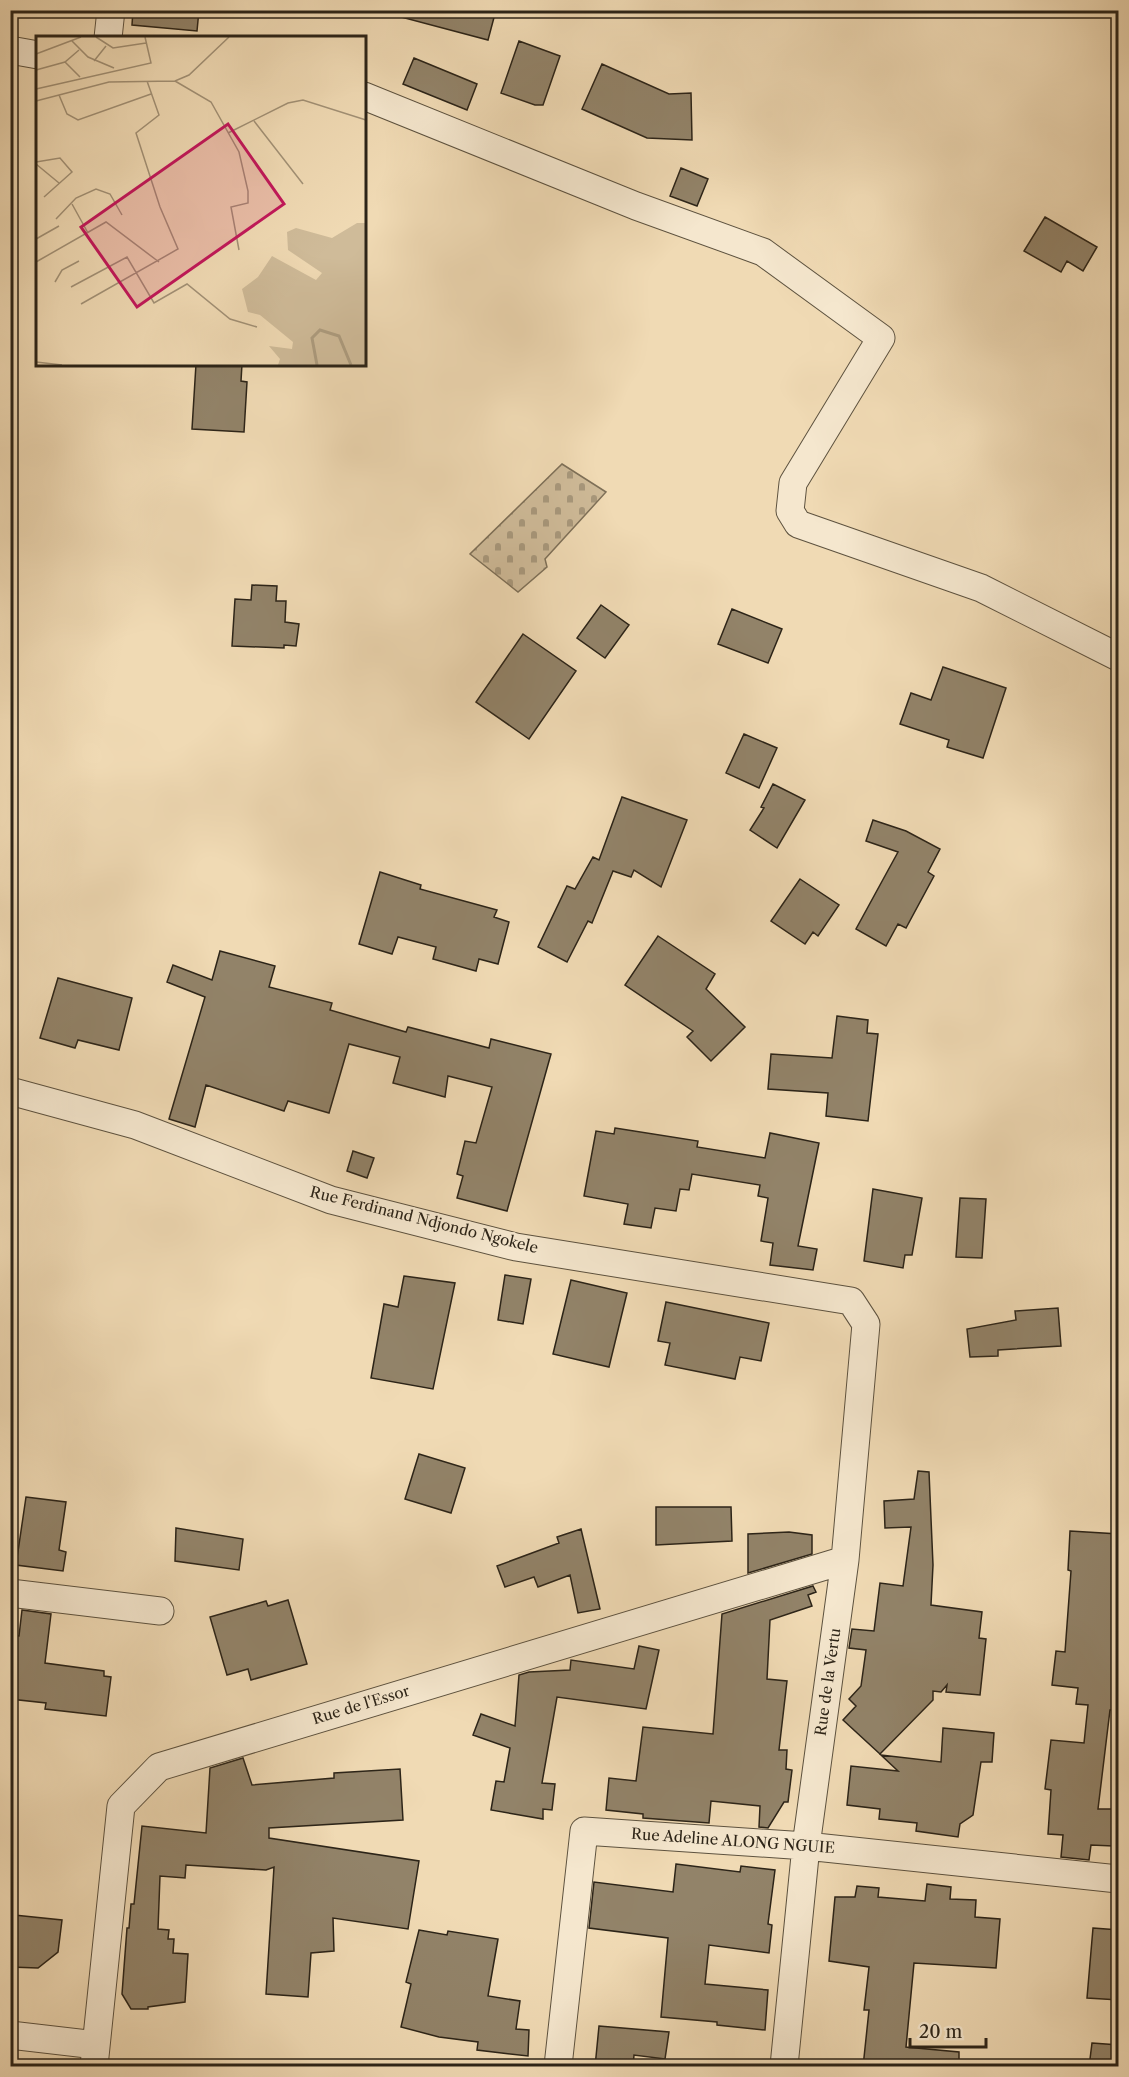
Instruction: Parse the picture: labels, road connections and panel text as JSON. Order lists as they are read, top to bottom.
{
  "streets": {
    "street": [
      "Rue Ferdinand Ndjondo Ngokele",
      "Rue de la Vertu",
      "Rue de l'Essor",
      "Rue Adeline ALONG NGUIE"
    ]
  },
  "crossings": [
    ["Rue Ferdinand Ndjondo Ngokele", "Rue de la Vertu"],
    ["Rue de la Vertu", "Rue de l'Essor"],
    ["Rue de la Vertu", "Rue Adeline ALONG NGUIE"]
  ],
  "scale_bar": "20 m"
}
